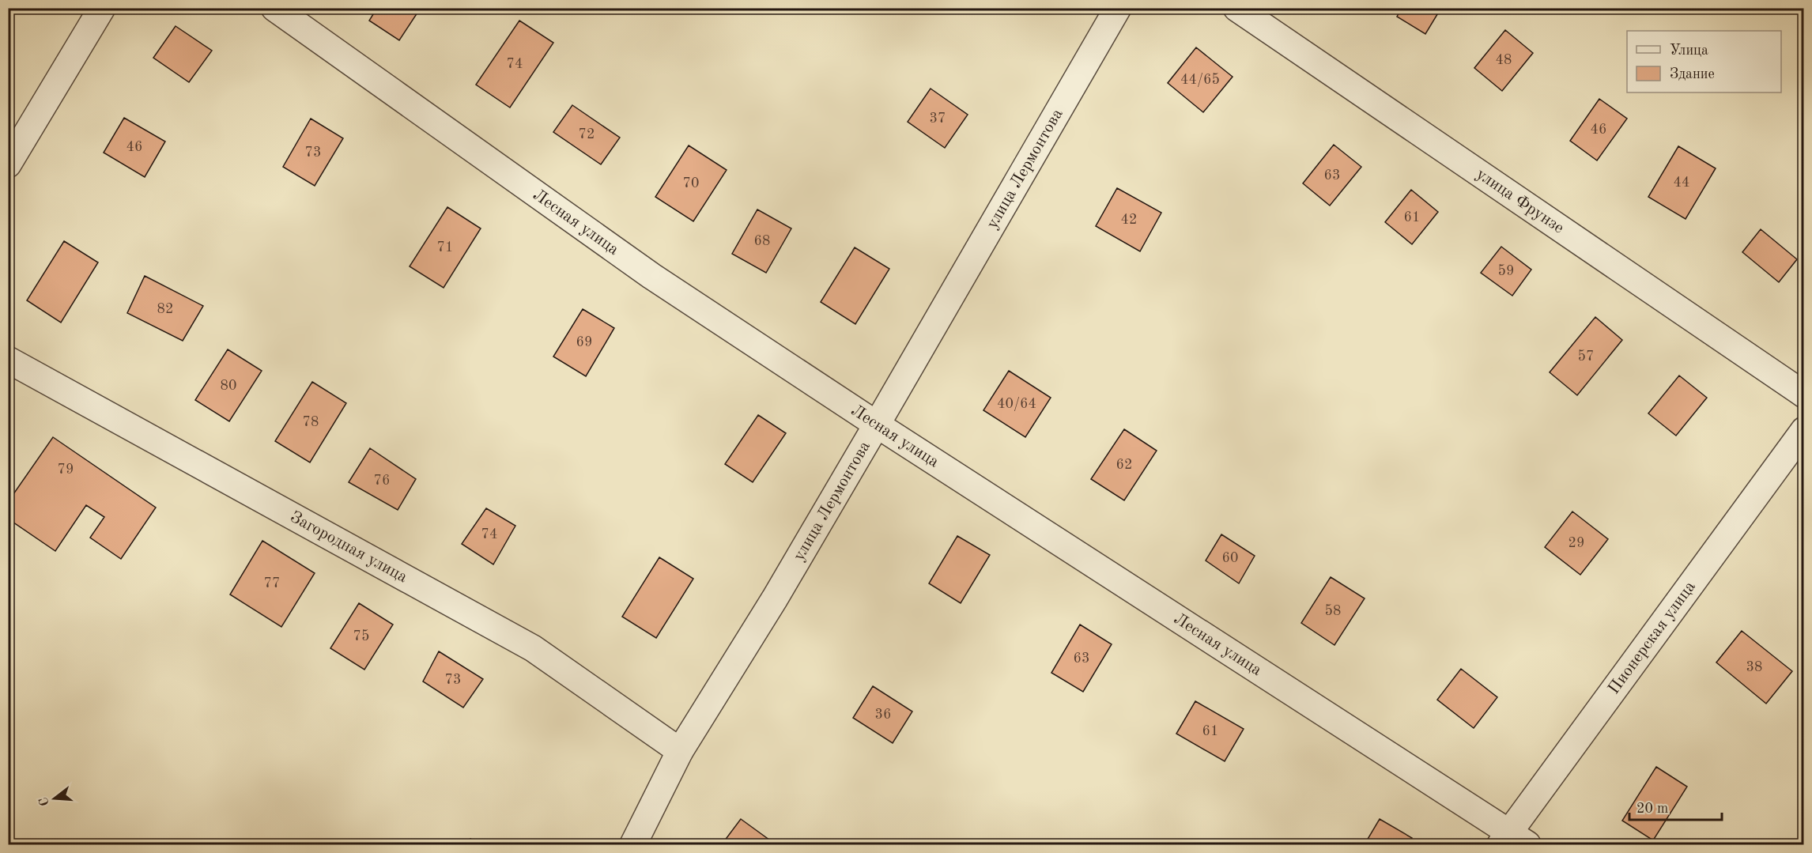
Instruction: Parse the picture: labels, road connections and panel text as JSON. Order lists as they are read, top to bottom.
{
  "streets": {
    "street": [
      "улица Лермонтова",
      "улица Фрунзе",
      "Лесная улица",
      "Загородная улица",
      "Пионерская улица"
    ]
  },
  "crossings": [
    ["улица Лермонтова", "Лесная улица"],
    ["улица Лермонтова", "Загородная улица"],
    ["Лесная улица", "Пионерская улица"]
  ],
  "house_numbers": [
    "48",
    "74",
    "44/65",
    "37",
    "46",
    "72",
    "46",
    "73",
    "63",
    "44",
    "70",
    "61",
    "42",
    "68",
    "71",
    "59",
    "82",
    "69",
    "57",
    "80",
    "40/64",
    "78",
    "62",
    "79",
    "76",
    "74",
    "29",
    "60",
    "77",
    "58",
    "75",
    "63",
    "38",
    "73",
    "36",
    "61"
  ],
  "legend": ["Улица", "Здание"],
  "scale_bar": "20 m",
  "north": "left"
}
